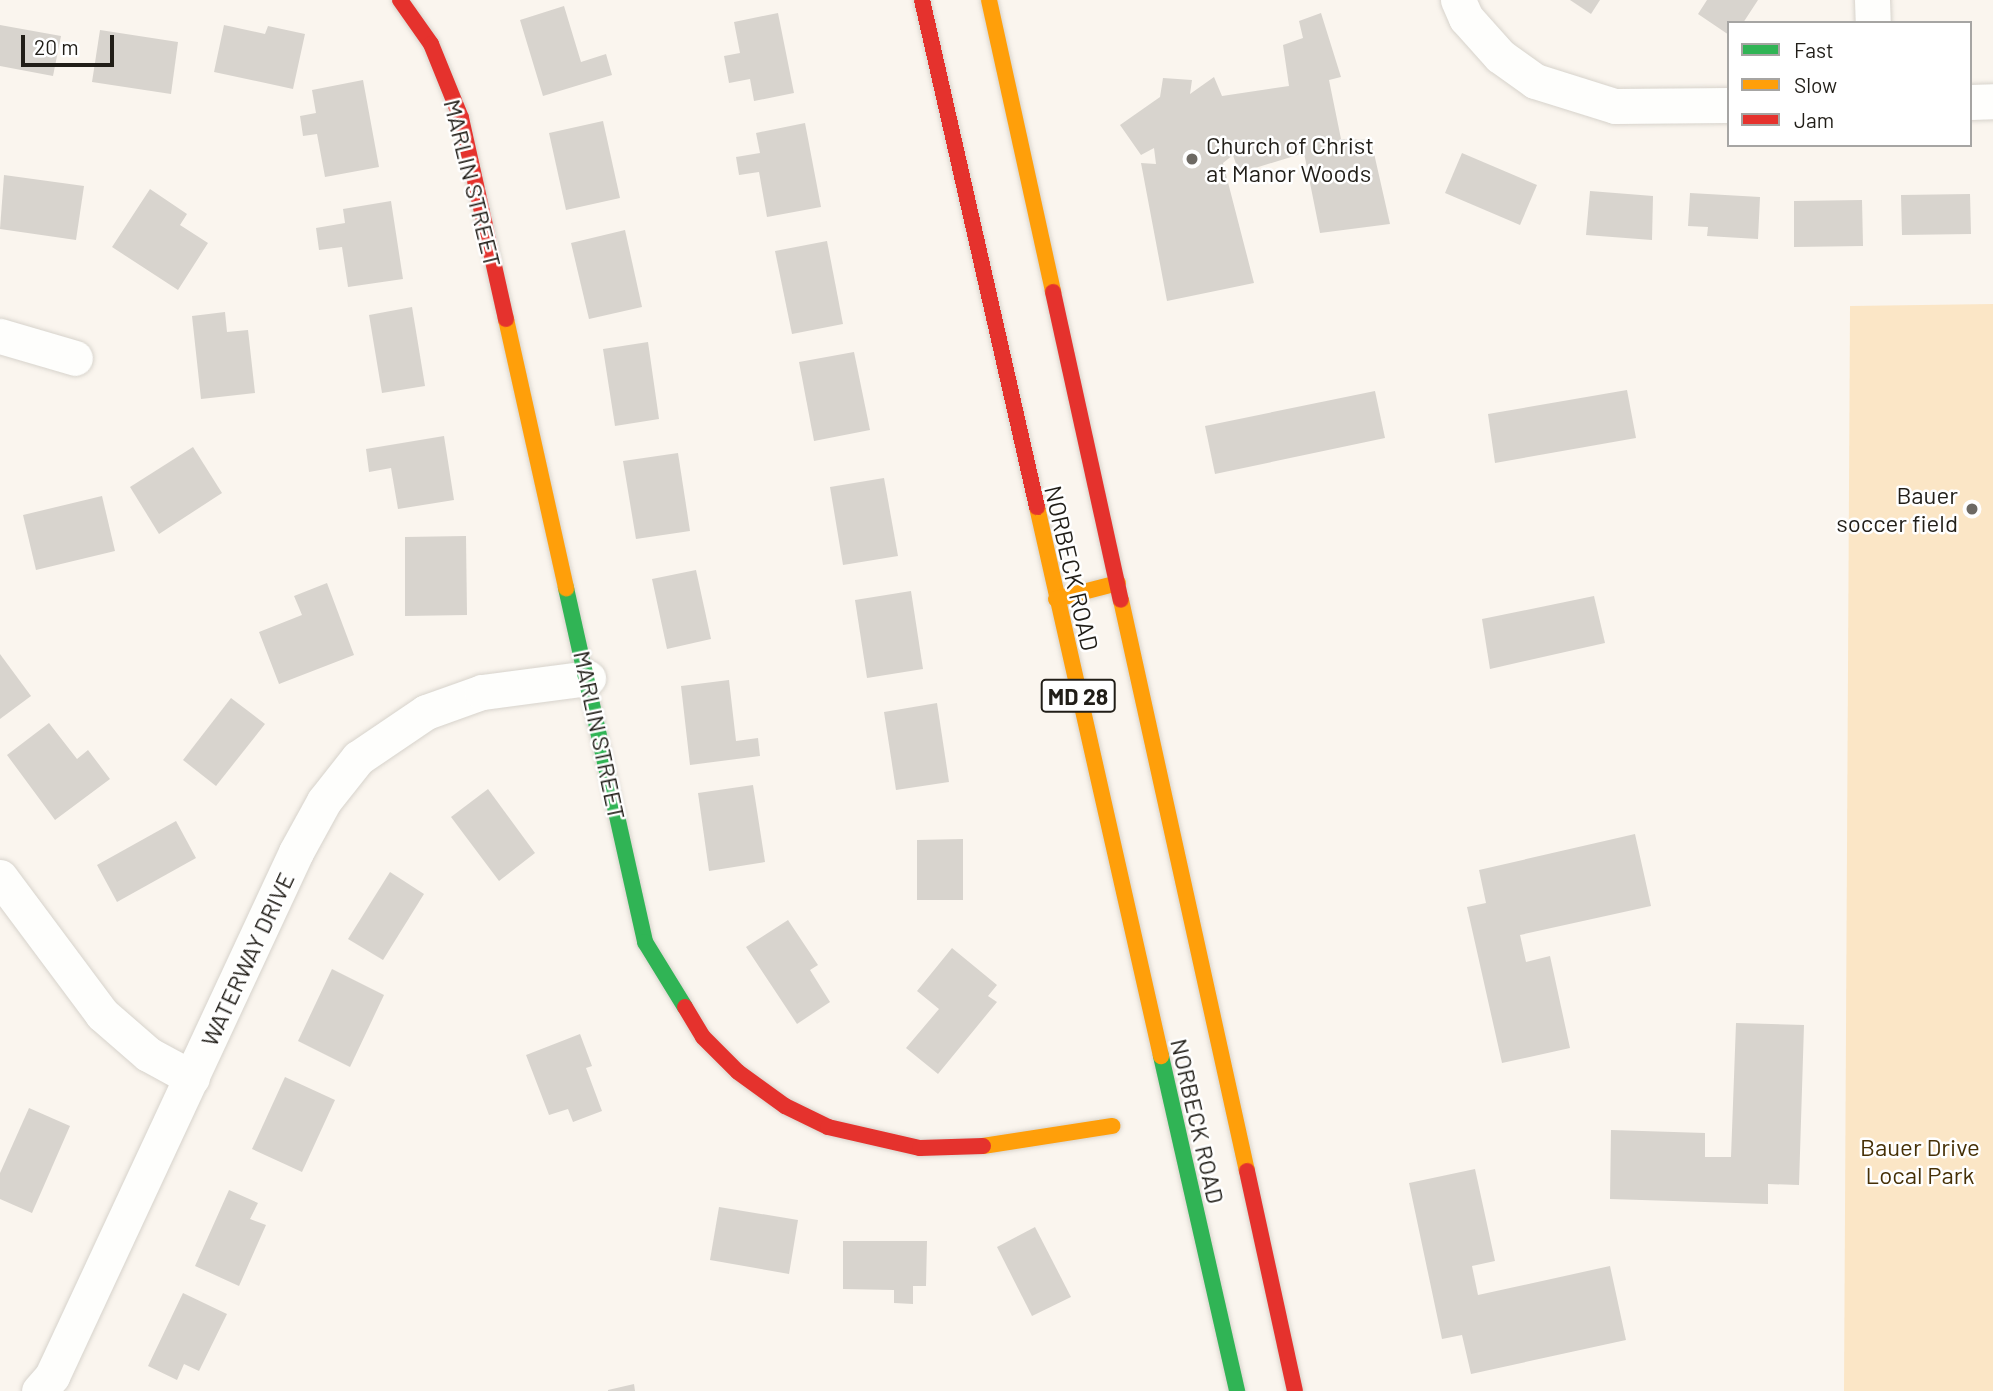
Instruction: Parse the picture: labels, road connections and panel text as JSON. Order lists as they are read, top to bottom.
{
  "streets": {
    "main road": ["MARLIN STREET", "NORBECK ROAD", "MD 28"],
    "street": ["WATERWAY DRIVE"]
  },
  "crossings": [
    ["MARLIN STREET", "WATERWAY DRIVE"]
  ],
  "parks": ["Bauer Drive Local Park"],
  "places": ["Church of Christ at Manor Woods", "Bauer soccer field"],
  "legend": ["Fast", "Slow", "Jam"],
  "scale_bar": "20 m"
}
